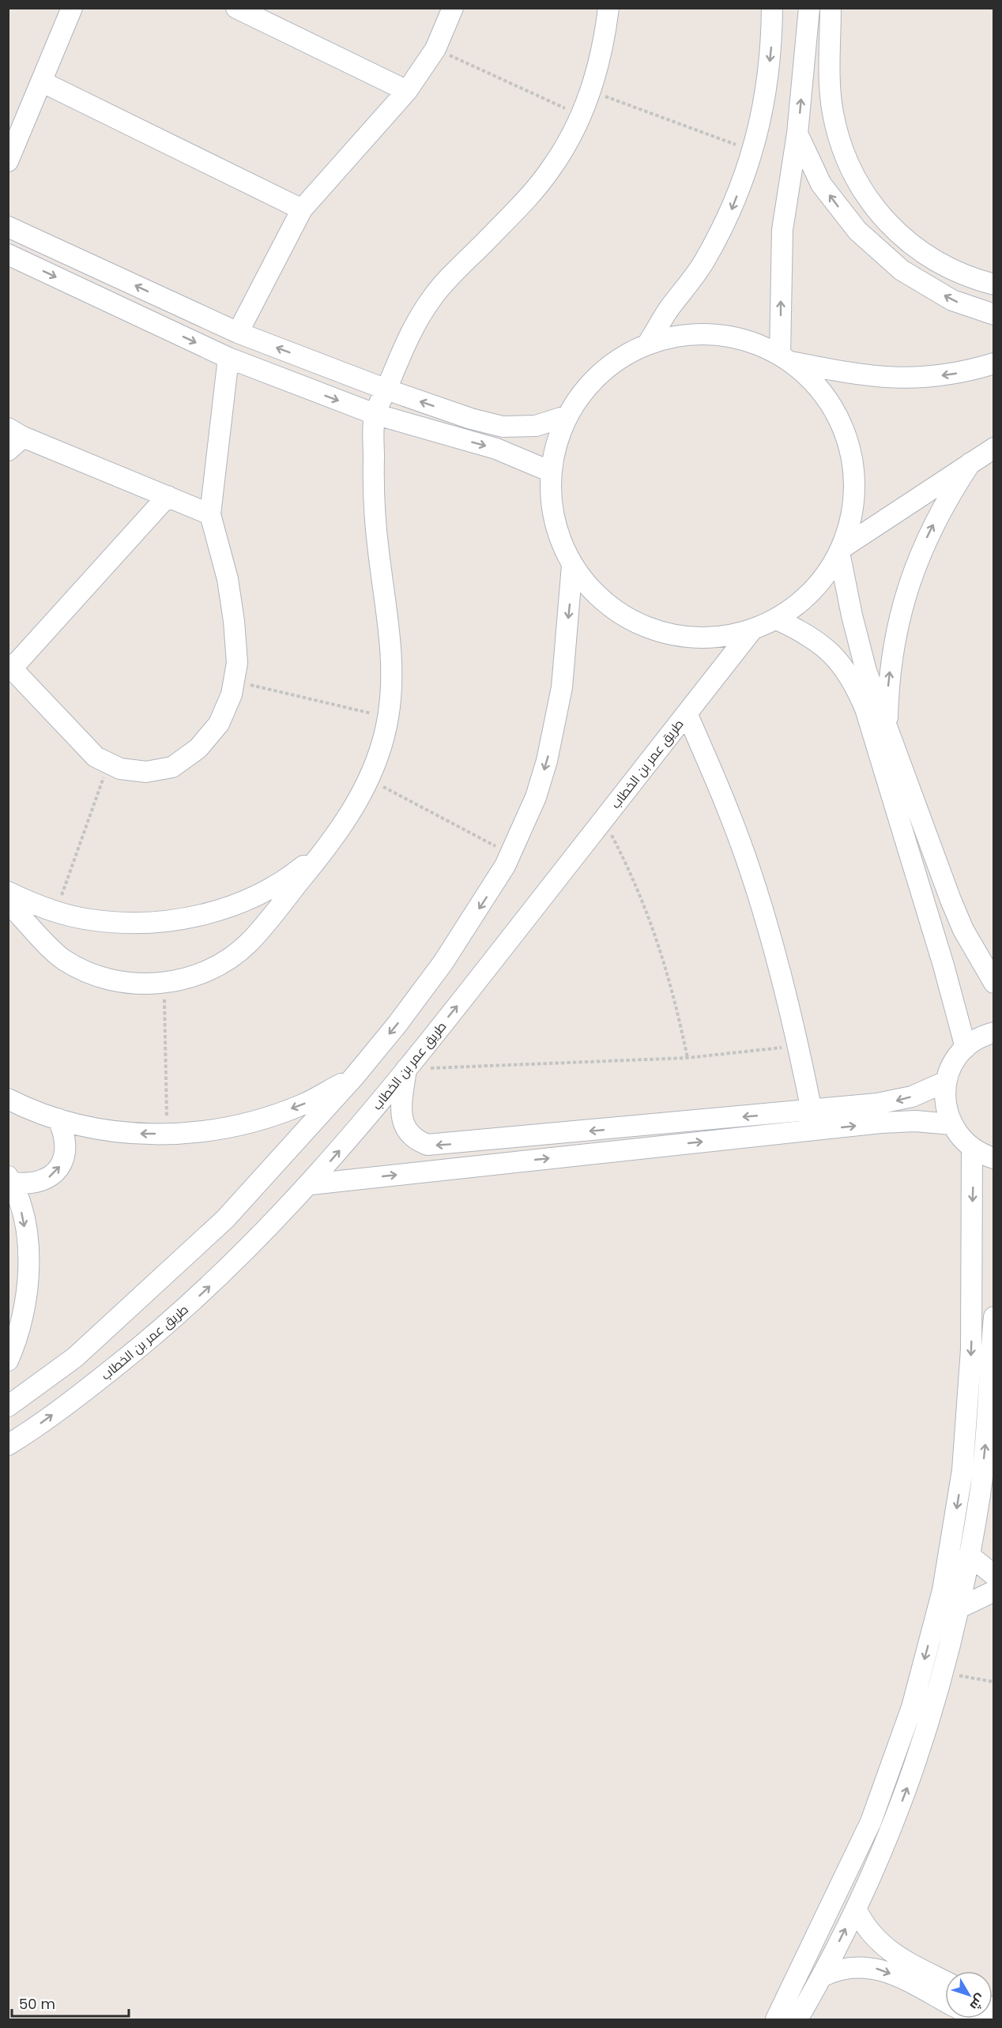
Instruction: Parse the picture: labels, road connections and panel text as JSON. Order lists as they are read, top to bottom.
{
  "streets": {
    "street": ["طريق عمر بن الخطاب"]
  },
  "scale_bar": "50 m",
  "north": "bottom right"
}
